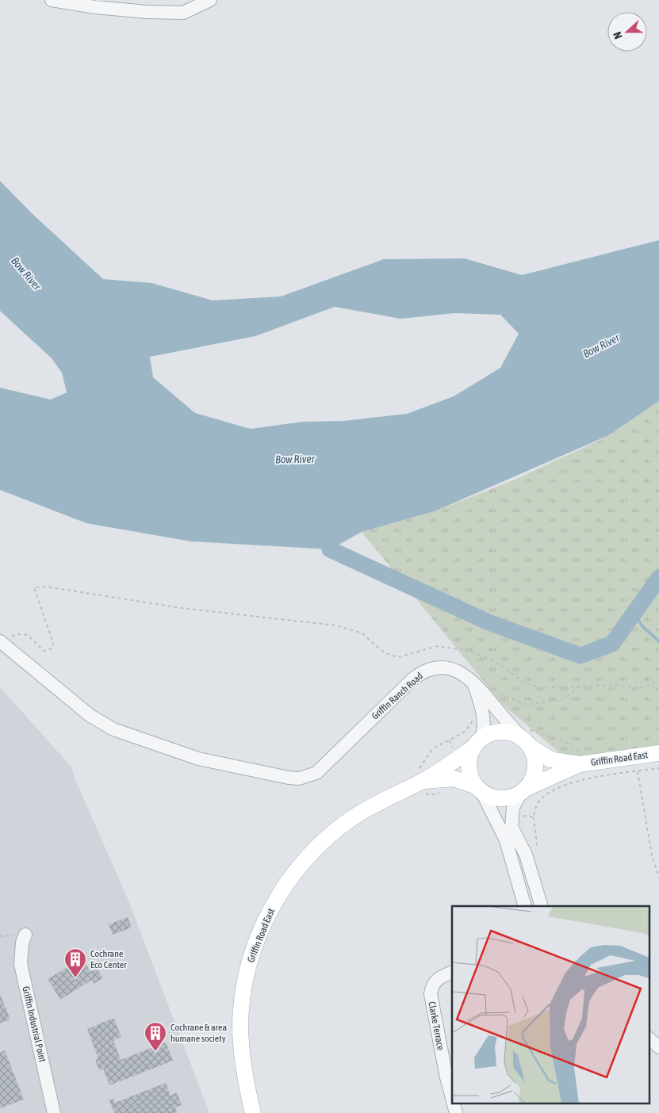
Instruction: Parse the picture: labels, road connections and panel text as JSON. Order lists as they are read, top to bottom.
{
  "streets": {
    "main road": ["Griffin Road East"],
    "street": ["Griffin Ranch Road", "Griffin Industrial Point", "Clarke Terrace"]
  },
  "crossings": [
    ["Griffin Ranch Road", "Griffin Road East"]
  ],
  "water": ["Bow River"],
  "places": {
    "building": ["Cochrane Eco Center", "Cochrane & area humane society"]
  },
  "north": "left"
}
